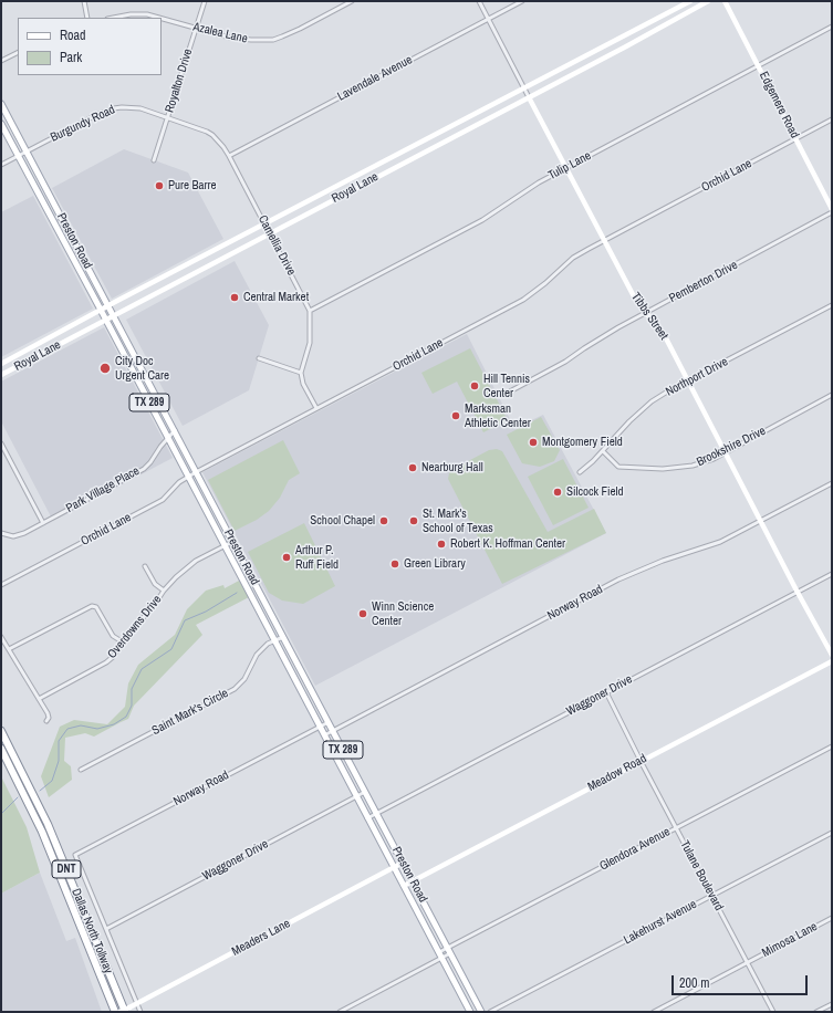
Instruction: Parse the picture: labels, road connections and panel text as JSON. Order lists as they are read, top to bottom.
{
  "streets": {
    "highway": ["DNT", "Dallas North Tollway"],
    "main road": ["Preston Road", "TX 289"],
    "street": [
      "Azalea Lane",
      "Lavendale Avenue",
      "Royalton Drive",
      "Edgemere Road",
      "Burgundy Road",
      "Tulip Lane",
      "Orchid Lane",
      "Royal Lane",
      "Camellia Drive",
      "Pemberton Drive",
      "Tibbs Street",
      "Northport Drive",
      "Brookshire Drive",
      "Park Village Place",
      "Norway Road",
      "Overdowns Drive",
      "Waggoner Drive",
      "Saint Mark's Circle",
      "Meadow Road",
      "Glendora Avenue",
      "Tulane Boulevard",
      "Lakehurst Avenue",
      "Meaders Lane",
      "Mimosa Lane"
    ]
  },
  "crossings": [
    ["Azalea Lane", "Royalton Drive"],
    ["Lavendale Avenue", "Camellia Drive"],
    ["Lavendale Avenue", "Tibbs Street"],
    ["Royalton Drive", "Burgundy Road"],
    ["Royalton Drive", "Camellia Drive"],
    ["Edgemere Road", "Tulip Lane"],
    ["Edgemere Road", "Orchid Lane"],
    ["Burgundy Road", "Preston Road"],
    ["Burgundy Road", "Camellia Drive"],
    ["Tulip Lane", "Camellia Drive"],
    ["Tulip Lane", "Tibbs Street"],
    ["Orchid Lane", "Preston Road"],
    ["Orchid Lane", "Tibbs Street"],
    ["Royal Lane", "Preston Road"],
    ["Royal Lane", "Camellia Drive"],
    ["Royal Lane", "Tibbs Street"],
    ["Preston Road", "Park Village Place"],
    ["Preston Road", "Norway Road"],
    ["Preston Road", "Overdowns Drive"],
    ["Preston Road", "Waggoner Drive"],
    ["Preston Road", "Saint Mark's Circle"],
    ["Preston Road", "Meadow Road"],
    ["Preston Road", "Glendora Avenue"],
    ["Preston Road", "Meaders Lane"],
    ["Pemberton Drive", "Tibbs Street"],
    ["Tibbs Street", "Northport Drive"],
    ["Tibbs Street", "Brookshire Drive"],
    ["Tibbs Street", "Norway Road"],
    ["Tibbs Street", "Waggoner Drive"],
    ["Northport Drive", "Brookshire Drive"],
    ["Norway Road", "Waggoner Drive"],
    ["Waggoner Drive", "Tulane Boulevard"],
    ["Meadow Road", "Tulane Boulevard"],
    ["Glendora Avenue", "Tulane Boulevard"],
    ["Tulane Boulevard", "Lakehurst Avenue"],
    ["Tulane Boulevard", "Mimosa Lane"],
    ["Dallas North Tollway", "Meaders Lane"]
  ],
  "places": [
    "Pure Barre",
    "Central Market",
    "City Doc Urgent Care",
    "Hill Tennis Center",
    "Marksman Athletic Center",
    "Montgomery Field",
    "Nearburg Hall",
    "Silcock Field",
    "School Chapel",
    "St. Mark's School of Texas",
    "Robert K. Hoffman Center",
    "Arthur P. Ruff Field",
    "Green Library",
    "Winn Science Center"
  ],
  "legend": ["Road", "Park"],
  "scale_bar": "200 m"
}
